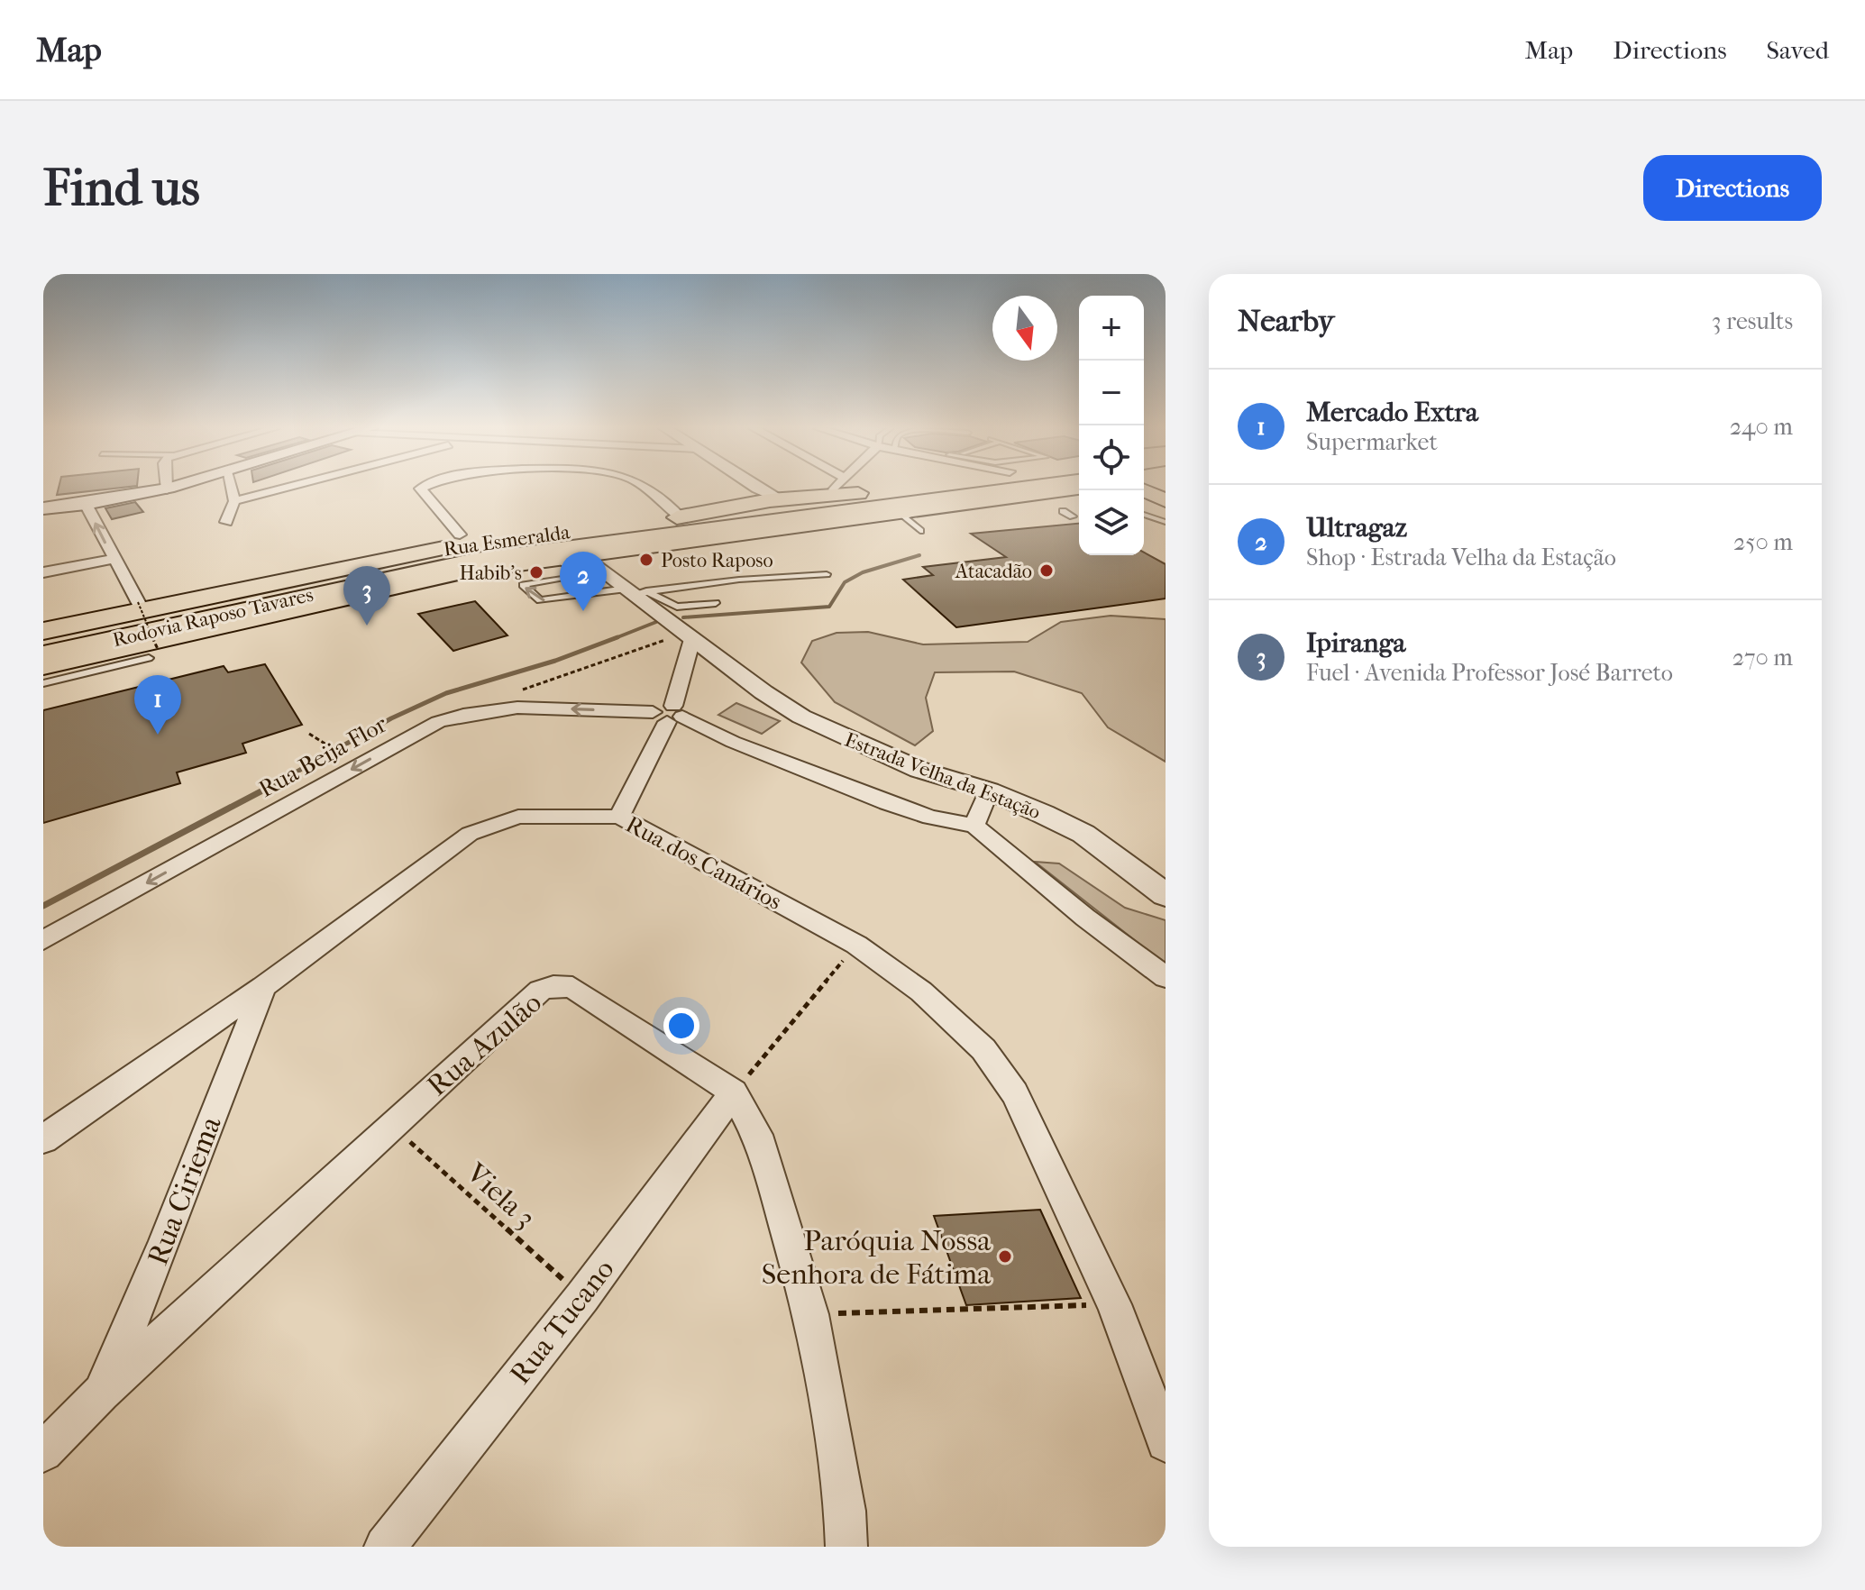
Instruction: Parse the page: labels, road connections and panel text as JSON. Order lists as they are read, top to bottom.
{
  "streets": {
    "highway": ["Rua Esmeralda", "Rodovia Raposo Tavares"],
    "street": [
      "Rua Beija Flor",
      "Estrada Velha da Estação",
      "Rua dos Canários",
      "Rua Azulão",
      "Rua Ciriema",
      "Rua Tucano"
    ],
    "path": ["Viela 3"]
  },
  "crossings": [
    ["Rua dos Canários", "Rua Ciriema"],
    ["Rua Azulão", "Rua Ciriema"],
    ["Rua Azulão", "Viela 3"],
    ["Rua Azulão", "Rua Tucano"],
    ["Viela 3", "Rua Tucano"]
  ],
  "one_way": ["Rua Beija Flor"],
  "places": [
    "Posto Raposo",
    "Atacadão",
    "Habib's",
    "Paróquia Nossa Senhora de Fátima"
  ],
  "north": "bottom",
  "page": {
    "header": "Map",
    "nav": ["Map", "Directions", "Saved"],
    "buttons": "Directions",
    "title": "Find us",
    "heading": ["Nearby", "3 results"],
    "map_buttons": ["+", "−"],
    "list": [
      {
        "mark": "1",
        "name": "Mercado Extra",
        "note": "Supermarket",
        "value": "240 m"
      },
      {
        "mark": "2",
        "name": "Ultragaz",
        "note": "Shop · Estrada Velha da Estação",
        "value": "250 m"
      },
      {
        "mark": "3",
        "name": "Ipiranga",
        "note": "Fuel · Avenida Professor José Barreto",
        "value": "270 m"
      }
    ],
    "pins": ["2", "3", "1"]
  }
}
